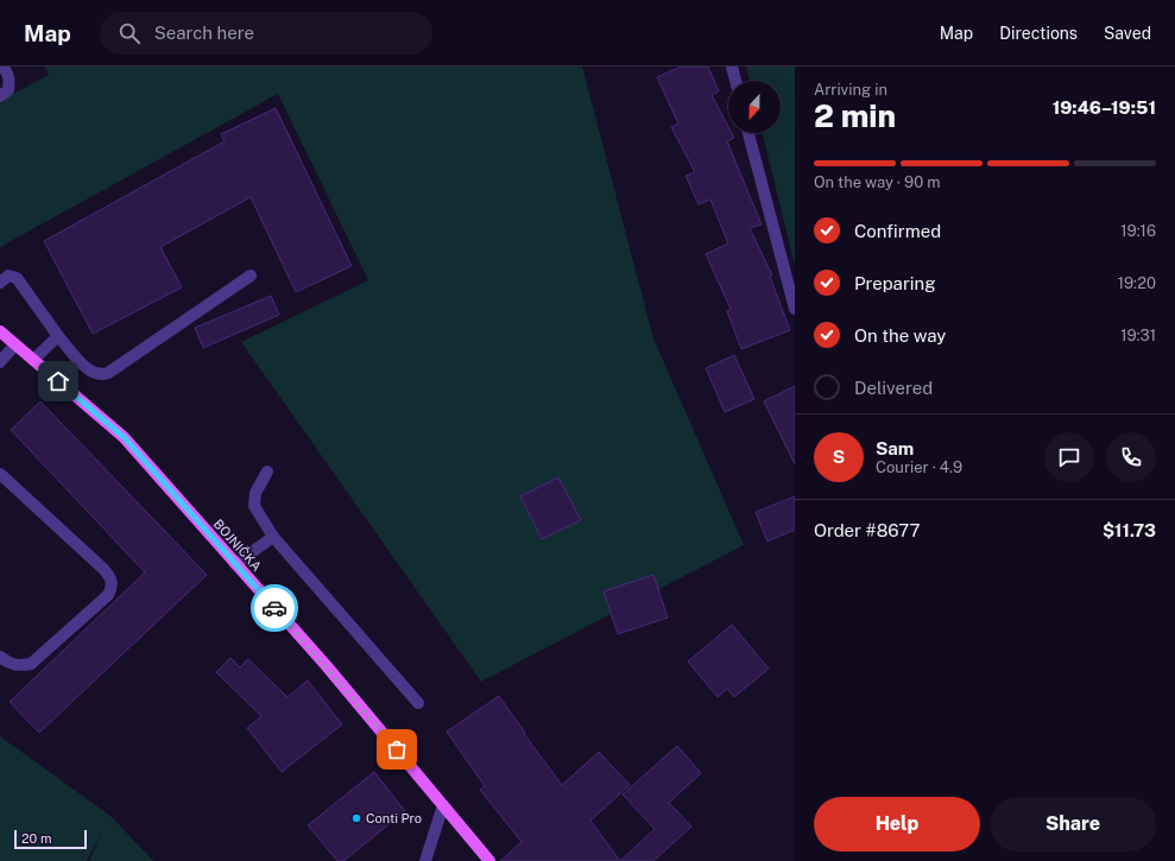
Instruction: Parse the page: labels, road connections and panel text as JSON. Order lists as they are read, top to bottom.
{
  "streets": {
    "main road": ["BOJNIČKA"]
  },
  "places": ["Conti Pro"],
  "scale_bar": "20 m",
  "north": "bottom",
  "page": {
    "header": "Map",
    "search": "Search here",
    "nav": ["Map", "Directions", "Saved"],
    "heading": ["2 min", "Arriving in", "19:46–19:51"],
    "panel": [
      "Sam",
      "Courier · 4.9",
      "Order #8677",
      "$11.73"
    ],
    "bar": "On the way · 90 m",
    "list": [
      ["Confirmed", "19:16"],
      ["Preparing", "19:20"],
      ["On the way", "19:31"],
      "Delivered"
    ],
    "round": "S",
    "buttons": ["Help", "Share"],
    "scale": "20 m"
  }
}
